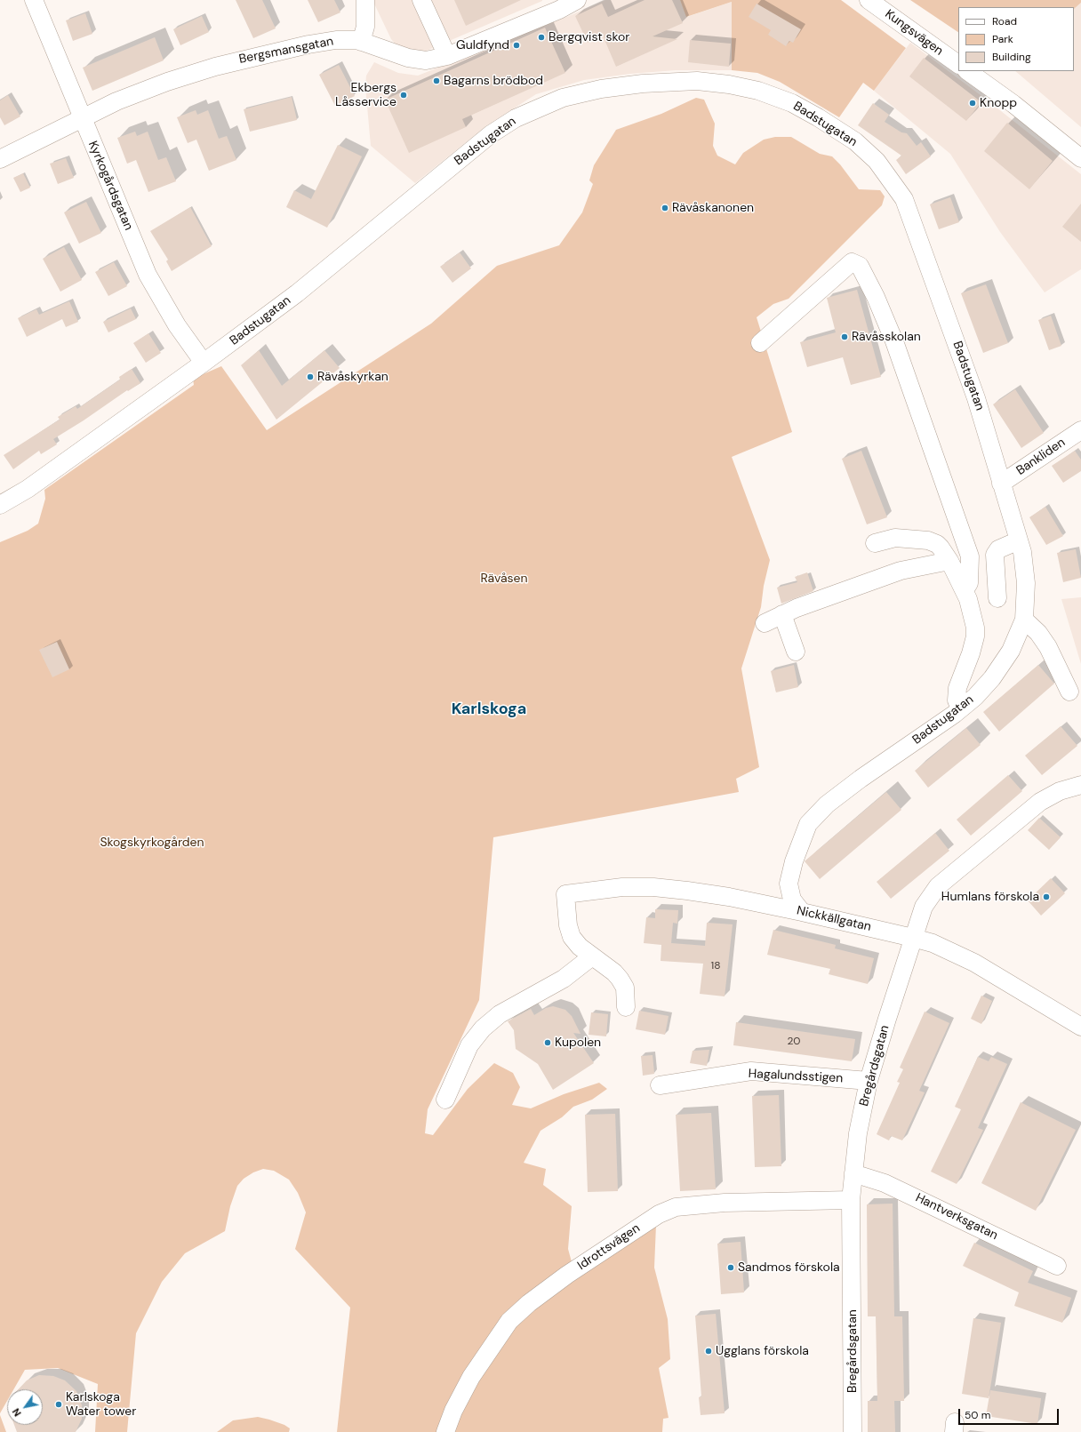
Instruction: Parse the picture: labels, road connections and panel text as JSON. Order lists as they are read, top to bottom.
{
  "streets": {
    "street": [
      "Kungsvägen",
      "Bergsmansgatan",
      "Badstugatan",
      "Kyrkogårdsgatan",
      "Bankliden",
      "Nickkällgatan",
      "Bregårdsgatan",
      "Hagalundsstigen",
      "Hantverksgatan",
      "Idrottsvägen"
    ]
  },
  "crossings": [
    ["Bergsmansgatan", "Kyrkogårdsgatan"],
    ["Badstugatan", "Kyrkogårdsgatan"],
    ["Badstugatan", "Bankliden"],
    ["Badstugatan", "Nickkällgatan"],
    ["Nickkällgatan", "Bregårdsgatan"],
    ["Bregårdsgatan", "Hagalundsstigen"],
    ["Bregårdsgatan", "Hantverksgatan"],
    ["Bregårdsgatan", "Idrottsvägen"]
  ],
  "districts": ["Karlskoga"],
  "parks": ["Rävåsen", "Skogskyrkogården"],
  "places": [
    "Bergqvist skor",
    "Guldfynd",
    "Bagarns brödbod",
    "Ekbergs Låsservice",
    "Knopp",
    "Rävåskanonen",
    "Rävåsskolan",
    "Rävåskyrkan",
    "Humlans förskola",
    "Kupolen",
    "Sandmos förskola",
    "Ugglans förskola",
    "Karlskoga Water tower"
  ],
  "house_numbers": ["18", "20"],
  "legend": ["Road", "Park", "Building"],
  "scale_bar": "50 m",
  "north": "bottom left"
}
